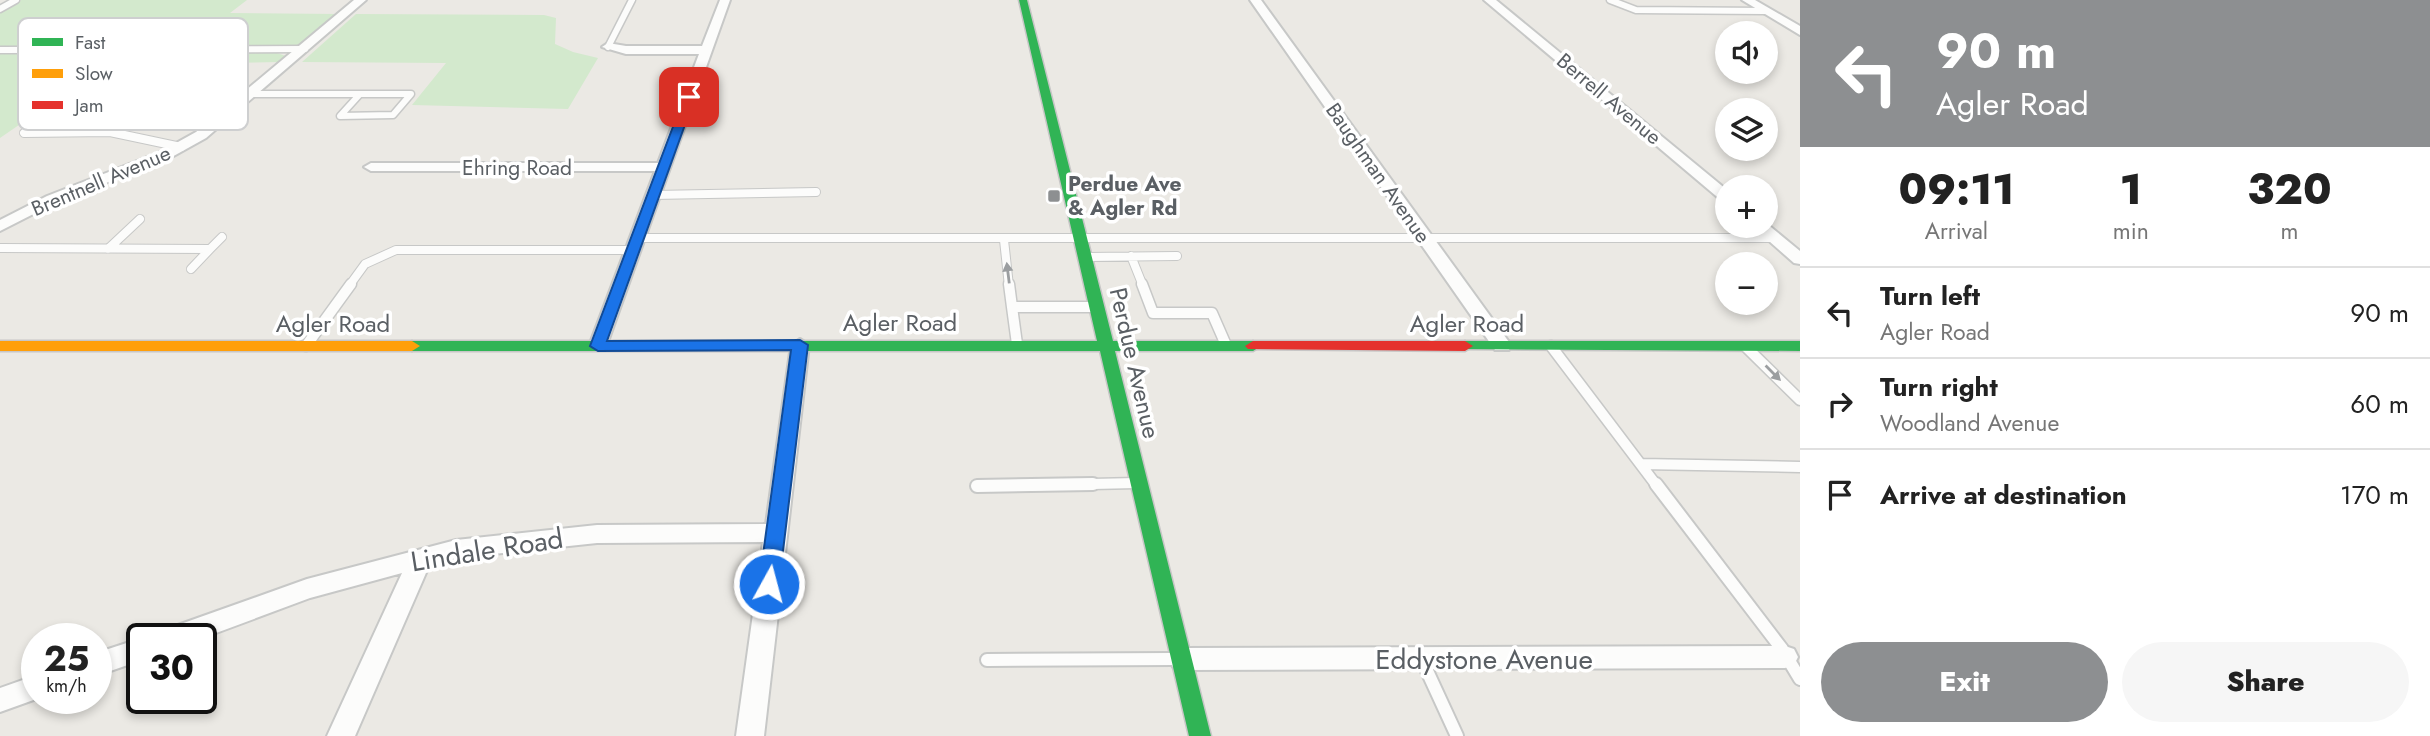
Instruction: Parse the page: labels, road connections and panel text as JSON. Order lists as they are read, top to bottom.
{
  "streets": {
    "main road": ["Agler Road", "Perdue Avenue"],
    "street": [
      "Berrell Avenue",
      "Ehring Road",
      "Baughman Avenue",
      "Brentnell Avenue",
      "Lindale Road",
      "Eddystone Avenue"
    ]
  },
  "crossings": [
    ["Baughman Avenue", "Agler Road"],
    ["Agler Road", "Perdue Avenue"],
    ["Perdue Avenue", "Eddystone Avenue"]
  ],
  "places": {
    "transit": ["Perdue Ave & Agler Rd"]
  },
  "legend": ["Fast", "Slow", "Jam"],
  "page": {
    "turn": ["90 m", "Agler Road"],
    "map_buttons": ["+", "−"],
    "eta": [
      "09:11",
      "Arrival",
      "1",
      "min",
      "320",
      "m"
    ],
    "list": [
      {
        "name": "Turn left",
        "note": "Agler Road",
        "value": "90 m"
      },
      {
        "name": "Turn right",
        "note": "Woodland Avenue",
        "value": "60 m"
      },
      {
        "name": "Arrive at destination",
        "value": "170 m"
      }
    ],
    "speed": "25 km/h",
    "limit": "30",
    "buttons": ["Exit", "Share"]
  }
}
